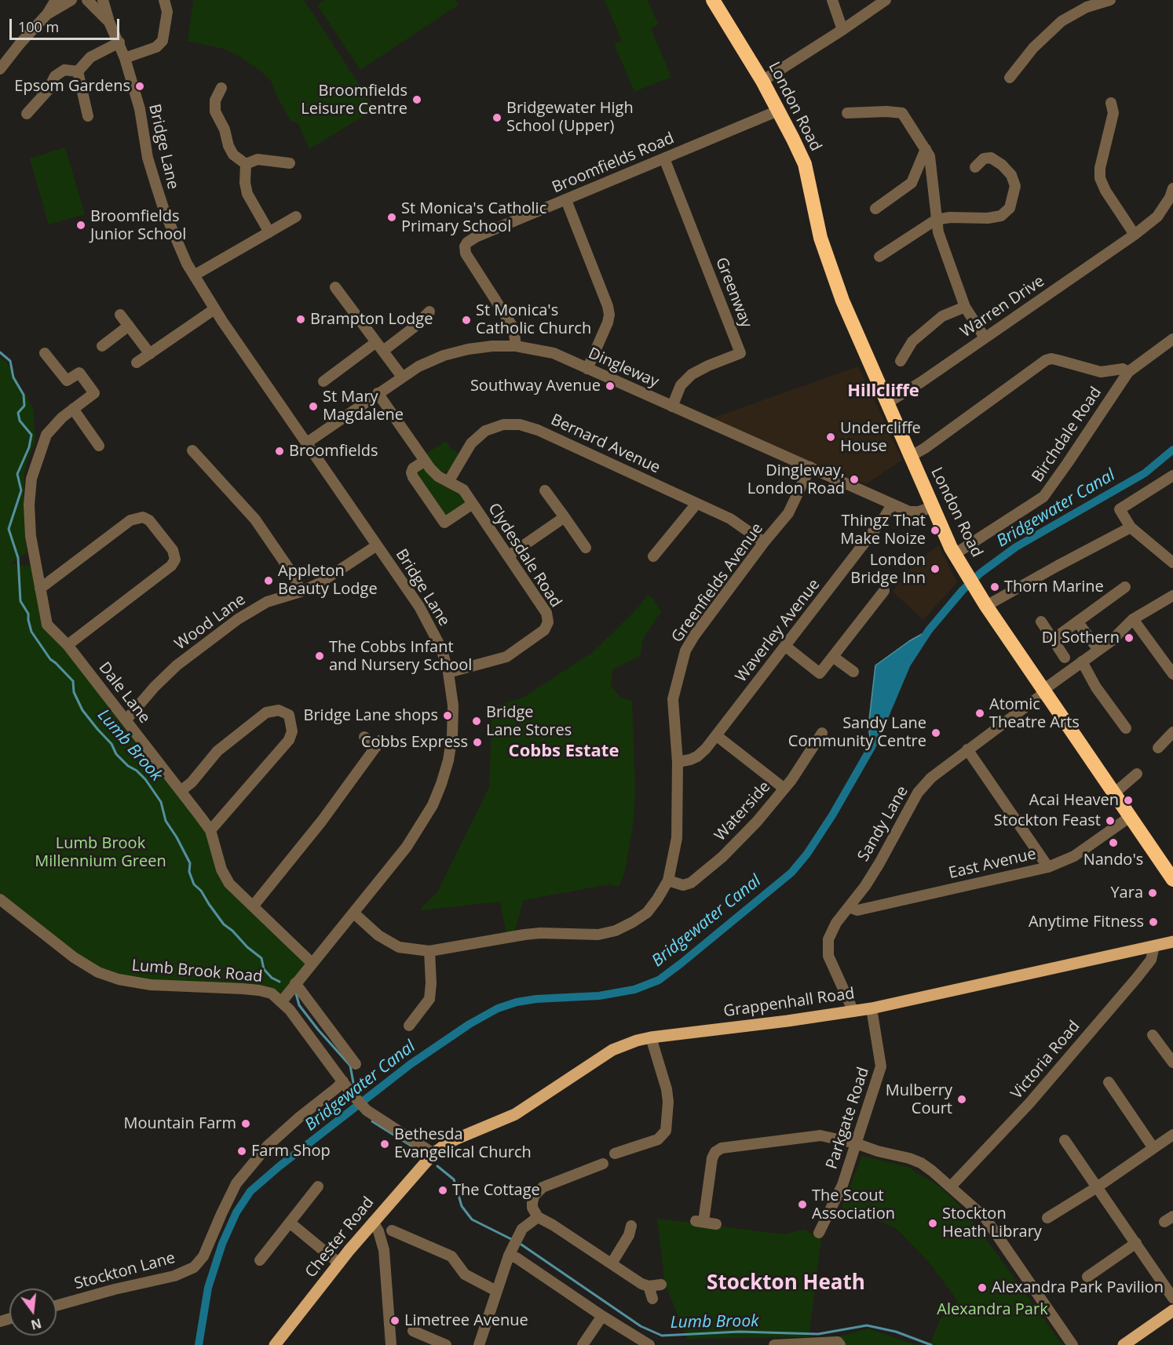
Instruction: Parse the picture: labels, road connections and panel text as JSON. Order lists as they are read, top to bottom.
{
  "streets": {
    "highway": ["London Road"],
    "main road": ["Grappenhall Road", "Chester Road"],
    "street": [
      "Bridge Lane",
      "Broomfields Road",
      "Greenway",
      "Warren Drive",
      "Dingleway",
      "Birchdale Road",
      "Bernard Avenue",
      "Clydesdale Road",
      "Greenfields Avenue",
      "Wood Lane",
      "Waverley Avenue",
      "Dale Lane",
      "Waterside",
      "Sandy Lane",
      "East Avenue",
      "Lumb Brook Road",
      "Victoria Road",
      "Parkgate Road",
      "Stockton Lane"
    ]
  },
  "crossings": [
    ["London Road", "Broomfields Road"],
    ["London Road", "Warren Drive"],
    ["London Road", "Dingleway"],
    ["London Road", "Birchdale Road"],
    ["London Road", "Sandy Lane"],
    ["London Road", "East Avenue"],
    ["Bridge Lane", "Dingleway"],
    ["Bridge Lane", "Clydesdale Road"],
    ["Bridge Lane", "Greenfields Avenue"],
    ["Bridge Lane", "Wood Lane"],
    ["Bridge Lane", "Dale Lane"],
    ["Bridge Lane", "Lumb Brook Road"],
    ["Broomfields Road", "Greenway"],
    ["Broomfields Road", "Dingleway"],
    ["Greenway", "Dingleway"],
    ["Dingleway", "Clydesdale Road"],
    ["Dingleway", "Greenfields Avenue"],
    ["Dingleway", "Waverley Avenue"],
    ["Bernard Avenue", "Clydesdale Road"],
    ["Bernard Avenue", "Greenfields Avenue"],
    ["Greenfields Avenue", "Waverley Avenue"],
    ["Greenfields Avenue", "Waterside"],
    ["Wood Lane", "Dale Lane"],
    ["Sandy Lane", "East Avenue"],
    ["Sandy Lane", "Grappenhall Road"],
    ["Lumb Brook Road", "Grappenhall Road"],
    ["Lumb Brook Road", "Chester Road"],
    ["Lumb Brook Road", "Stockton Lane"],
    ["Grappenhall Road", "Victoria Road"],
    ["Grappenhall Road", "Parkgate Road"],
    ["Grappenhall Road", "Chester Road"]
  ],
  "districts": ["Hillcliffe", "Cobbs Estate", "Stockton Heath"],
  "water": ["Bridgewater Canal", "Lumb Brook"],
  "parks": ["Lumb Brook Millennium Green", "Alexandra Park"],
  "places": [
    "Epsom Gardens",
    "Broomfields Leisure Centre",
    "Bridgewater High School (Upper)",
    "St Monica's Catholic Primary School",
    "Broomfields Junior School",
    "Brampton Lodge",
    "St Monica's Catholic Church",
    "Southway Avenue",
    "St Mary Magdalene",
    "Undercliffe House",
    "Broomfields",
    "Dingleway, London Road",
    "Thingz That Make Noize",
    "London Bridge Inn",
    "Appleton Beauty Lodge",
    "Thorn Marine",
    "DJ Sothern",
    "The Cobbs Infant and Nursery School",
    "Atomic Theatre Arts",
    "Bridge Lane shops",
    "Bridge Lane Stores",
    "Sandy Lane Community Centre",
    "Cobbs Express",
    "Acai Heaven",
    "Stockton Feast",
    "Nando's",
    "Yara",
    "Anytime Fitness",
    "Mulberry Court",
    "Mountain Farm",
    "Bethesda Evangelical Church",
    "Farm Shop",
    "The Cottage",
    "The Scout Association",
    "Stockton Heath Library",
    "Alexandra Park Pavilion",
    "Limetree Avenue"
  ],
  "scale_bar": "100 m",
  "north": "bottom"
}
